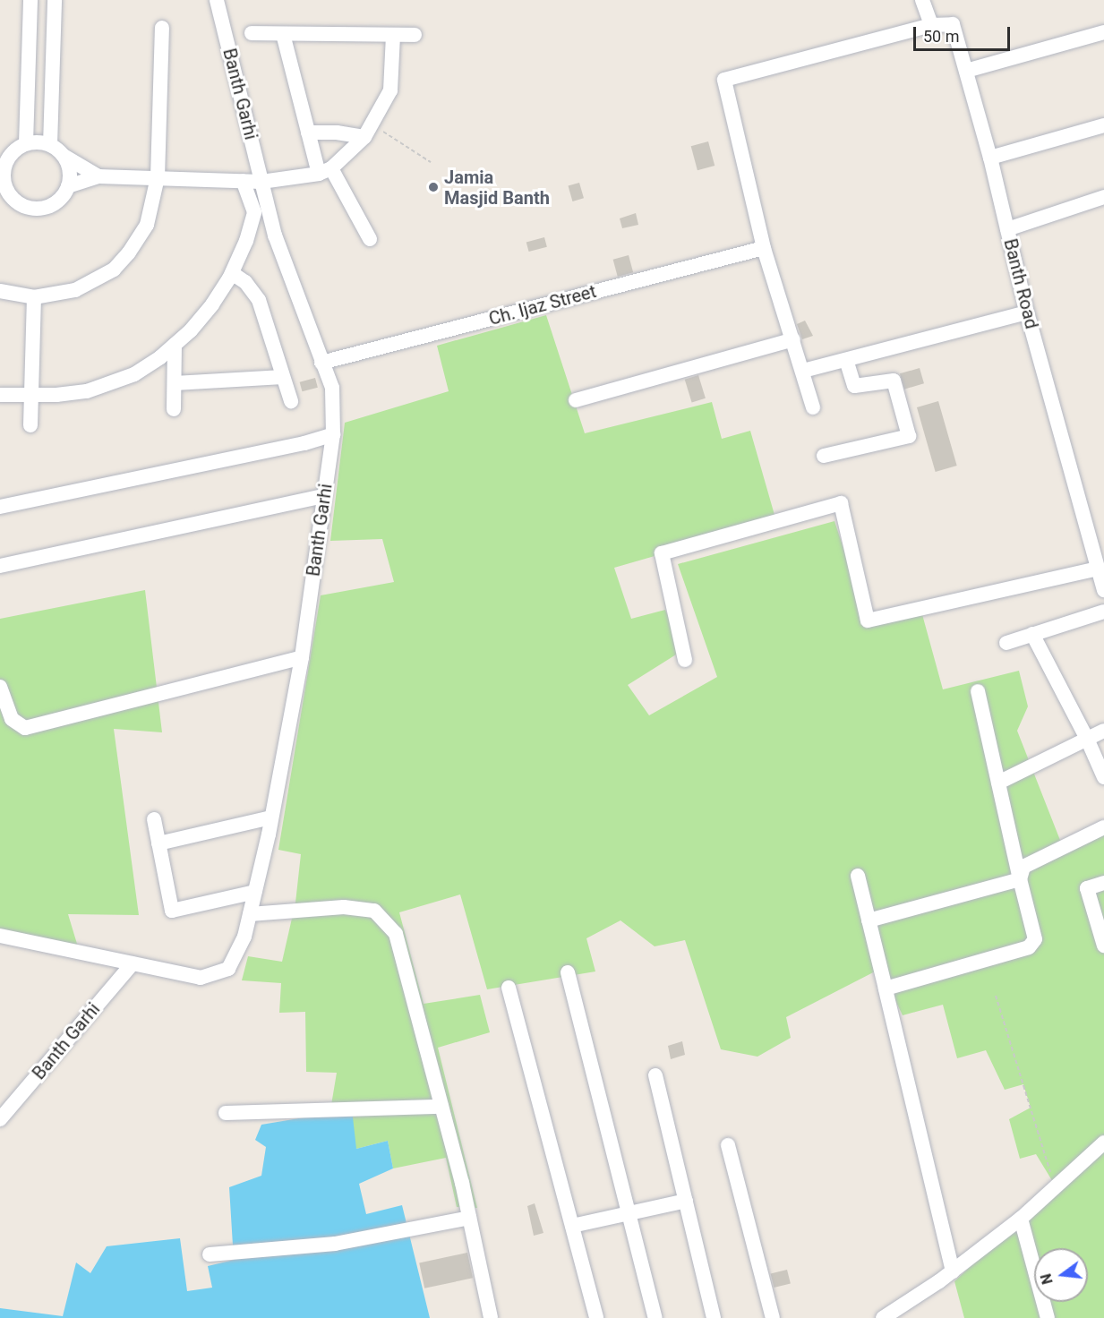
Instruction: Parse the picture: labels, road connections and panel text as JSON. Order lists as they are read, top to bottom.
{
  "streets": {
    "street": ["Banth Garhi", "Banth Road", "Ch. Ijaz Street"]
  },
  "crossings": [
    ["Banth Garhi", "Ch. Ijaz Street"]
  ],
  "places": ["Jamia Masjid Banth"],
  "scale_bar": "50 m",
  "north": "left"
}
